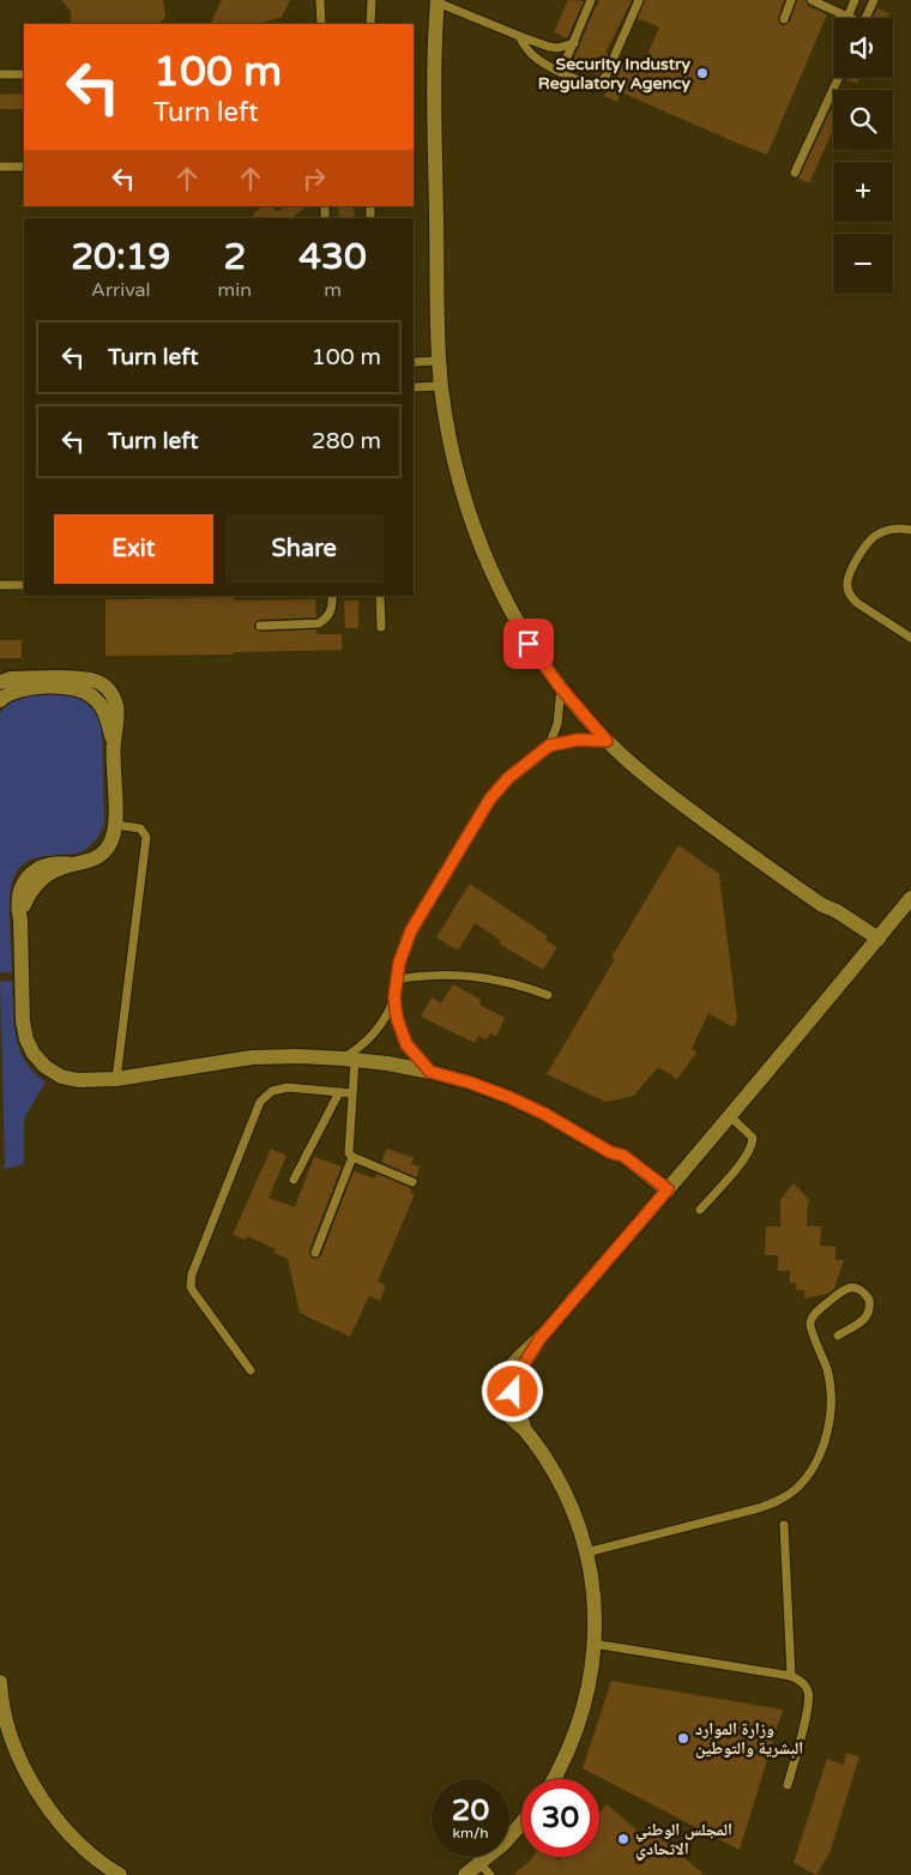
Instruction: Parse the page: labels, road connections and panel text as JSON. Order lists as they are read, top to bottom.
{
  "places": ["Security Industry Regulatory Agency", "وزارة الموارد البشرية والتوطين", "المجلس الوطني الاتحادي"],
  "page": {
    "map_buttons": ["+", "−"],
    "turn": ["100 m", "Turn left"],
    "eta": [
      "20:19",
      "Arrival",
      "2",
      "min",
      "430",
      "m"
    ],
    "list": [
      {
        "name": "Turn left",
        "value": "100 m"
      },
      {
        "name": "Turn left",
        "value": "280 m"
      }
    ],
    "buttons": ["Exit", "Share"],
    "speed": "20 km/h",
    "limit": "30"
  }
}
